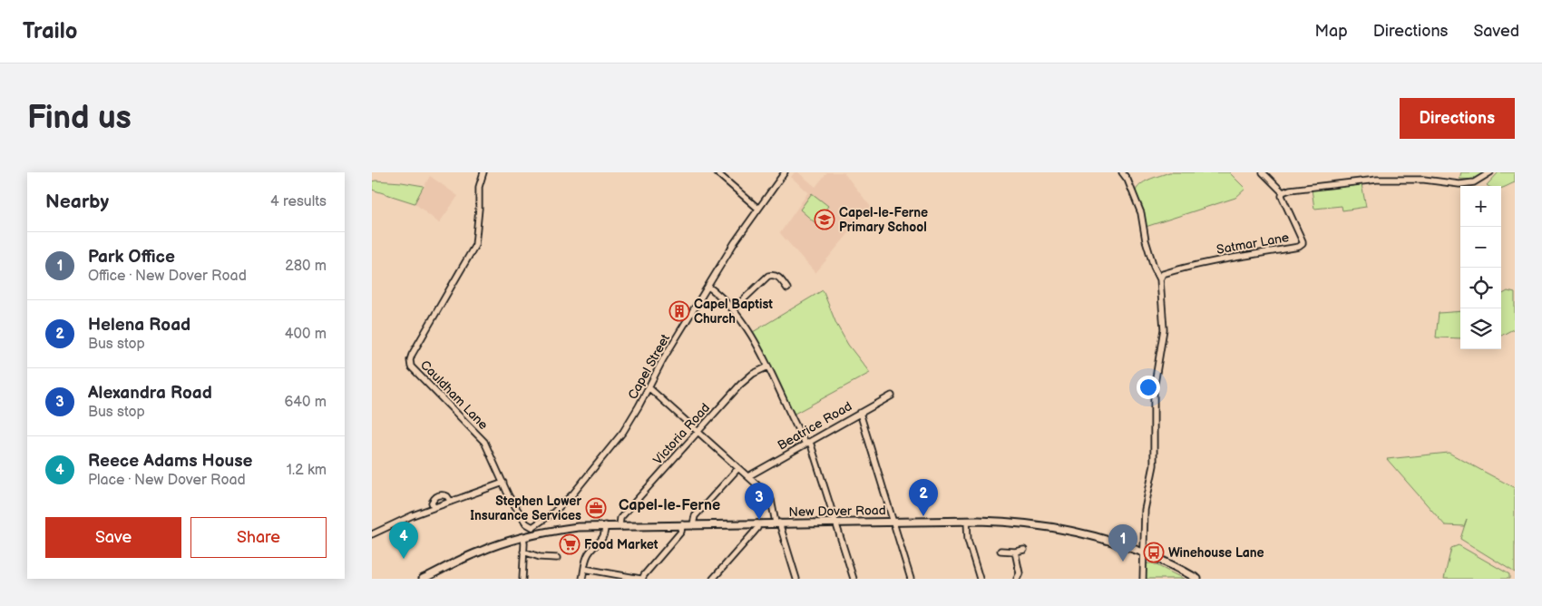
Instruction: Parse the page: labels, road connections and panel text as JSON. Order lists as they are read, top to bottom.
{
  "streets": {
    "main road": ["New Dover Road"],
    "street": [
      "Satmar Lane",
      "Capel Street",
      "Cauldham Lane",
      "Beatrice Road",
      "Victoria Road"
    ]
  },
  "crossings": [
    ["Capel Street", "Cauldham Lane"],
    ["Victoria Road", "New Dover Road"]
  ],
  "districts": ["Capel-le-Ferne"],
  "places": {
    "school or university": ["Capel-le-Ferne Primary School"],
    "building": ["Capel Baptist Church"],
    "office": ["Stephen Lower Insurance Services"],
    "supermarket": ["Food Market"],
    "bus stop": ["Winehouse Lane"]
  },
  "page": {
    "header": "Trailo",
    "nav": ["Map", "Directions", "Saved"],
    "buttons": [
      "Directions",
      ["Save", "Share"]
    ],
    "title": "Find us",
    "heading": ["Nearby", "4 results"],
    "map_buttons": ["+", "−"],
    "list": [
      {
        "mark": "1",
        "name": "Park Office",
        "note": "Office · New Dover Road",
        "value": "280 m"
      },
      {
        "mark": "2",
        "name": "Helena Road",
        "note": "Bus stop",
        "value": "400 m"
      },
      {
        "mark": "3",
        "name": "Alexandra Road",
        "note": "Bus stop",
        "value": "640 m"
      },
      {
        "mark": "4",
        "name": "Reece Adams House",
        "note": "Place · New Dover Road",
        "value": "1.2 km"
      }
    ],
    "pins": [
      "2",
      "3",
      "4",
      "1"
    ]
  }
}
